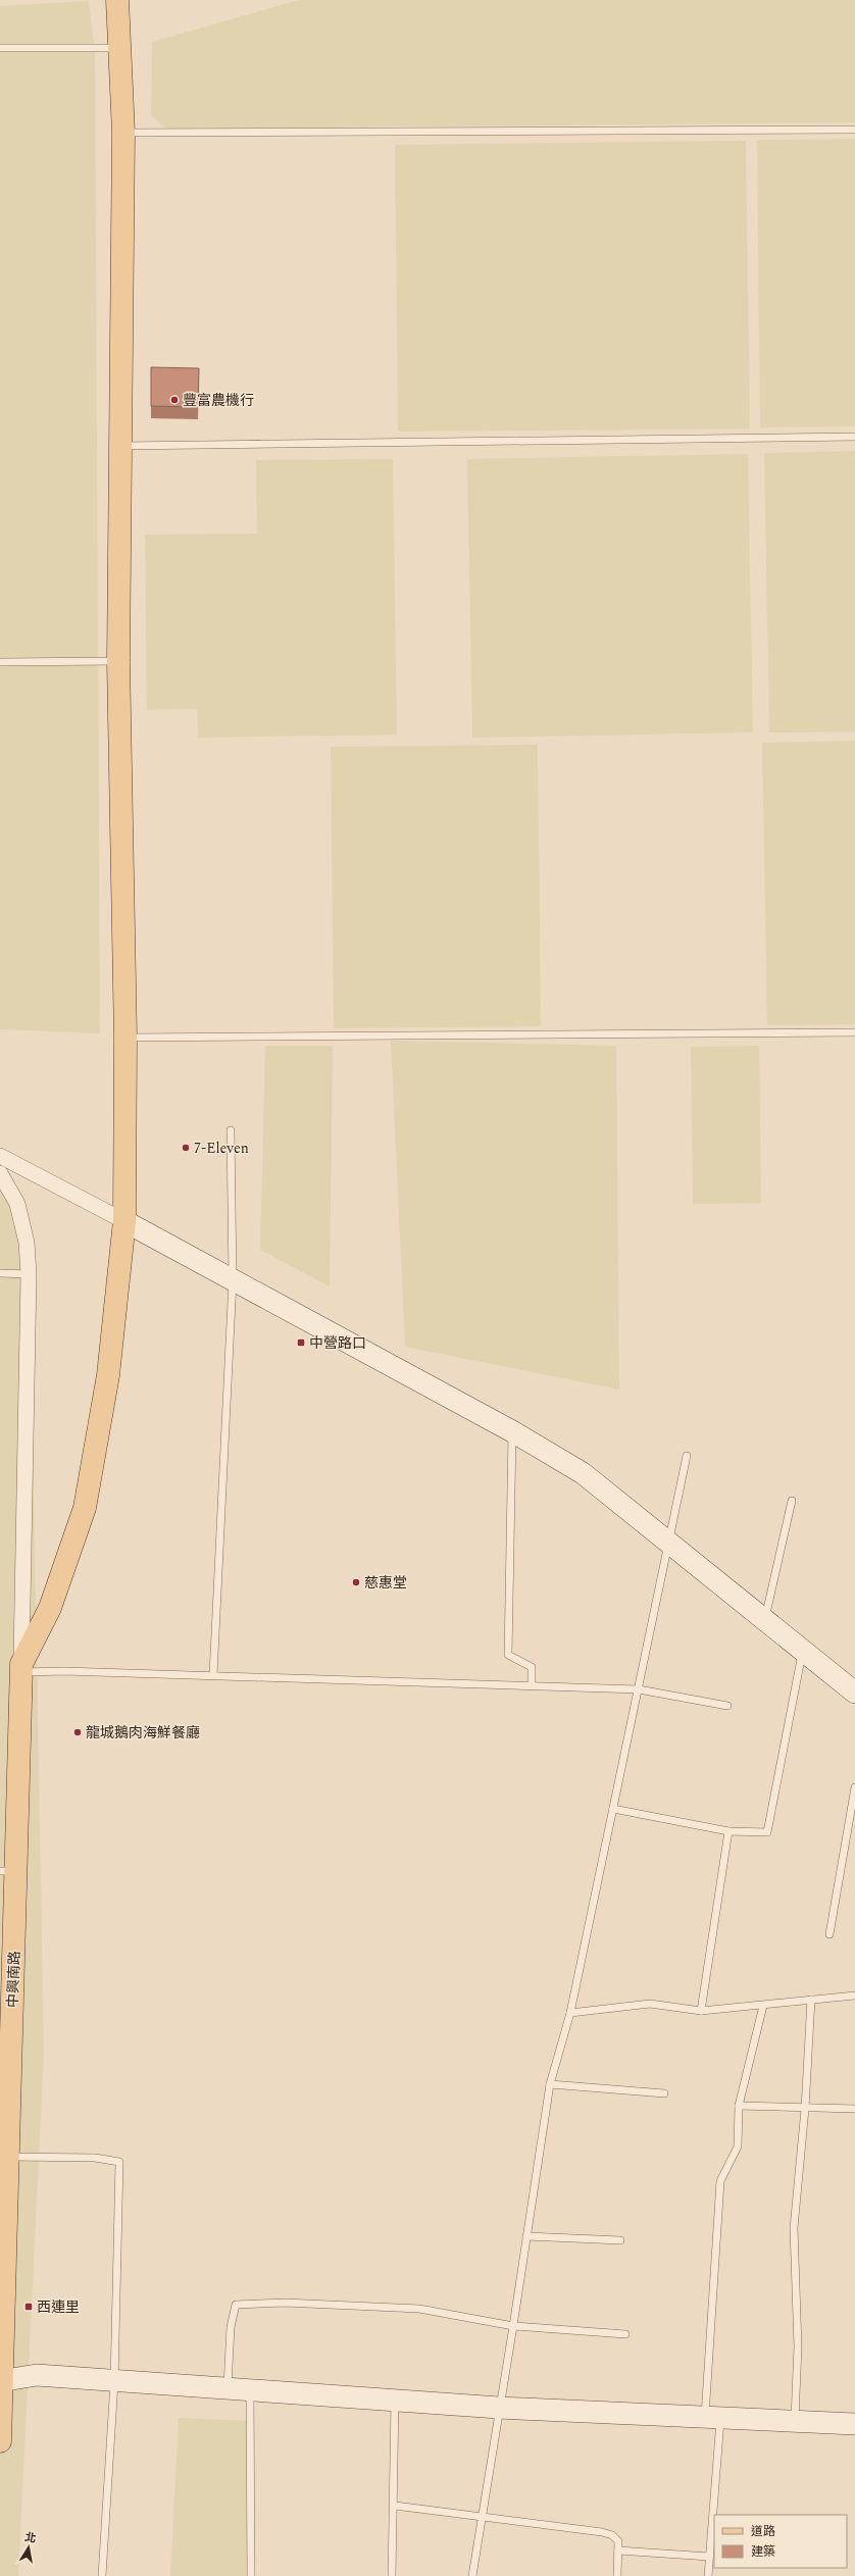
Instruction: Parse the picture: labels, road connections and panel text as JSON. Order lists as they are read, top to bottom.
{
  "streets": {
    "main road": ["中興南路"]
  },
  "places": {
    "other": [
      "豐富農機行",
      "7-Eleven",
      "慈惠堂",
      "龍城鵝肉海鮮餐廳"
    ],
    "transit": ["中營路口", "西連里"]
  },
  "legend": ["道路", "建築"],
  "north": "top"
}
